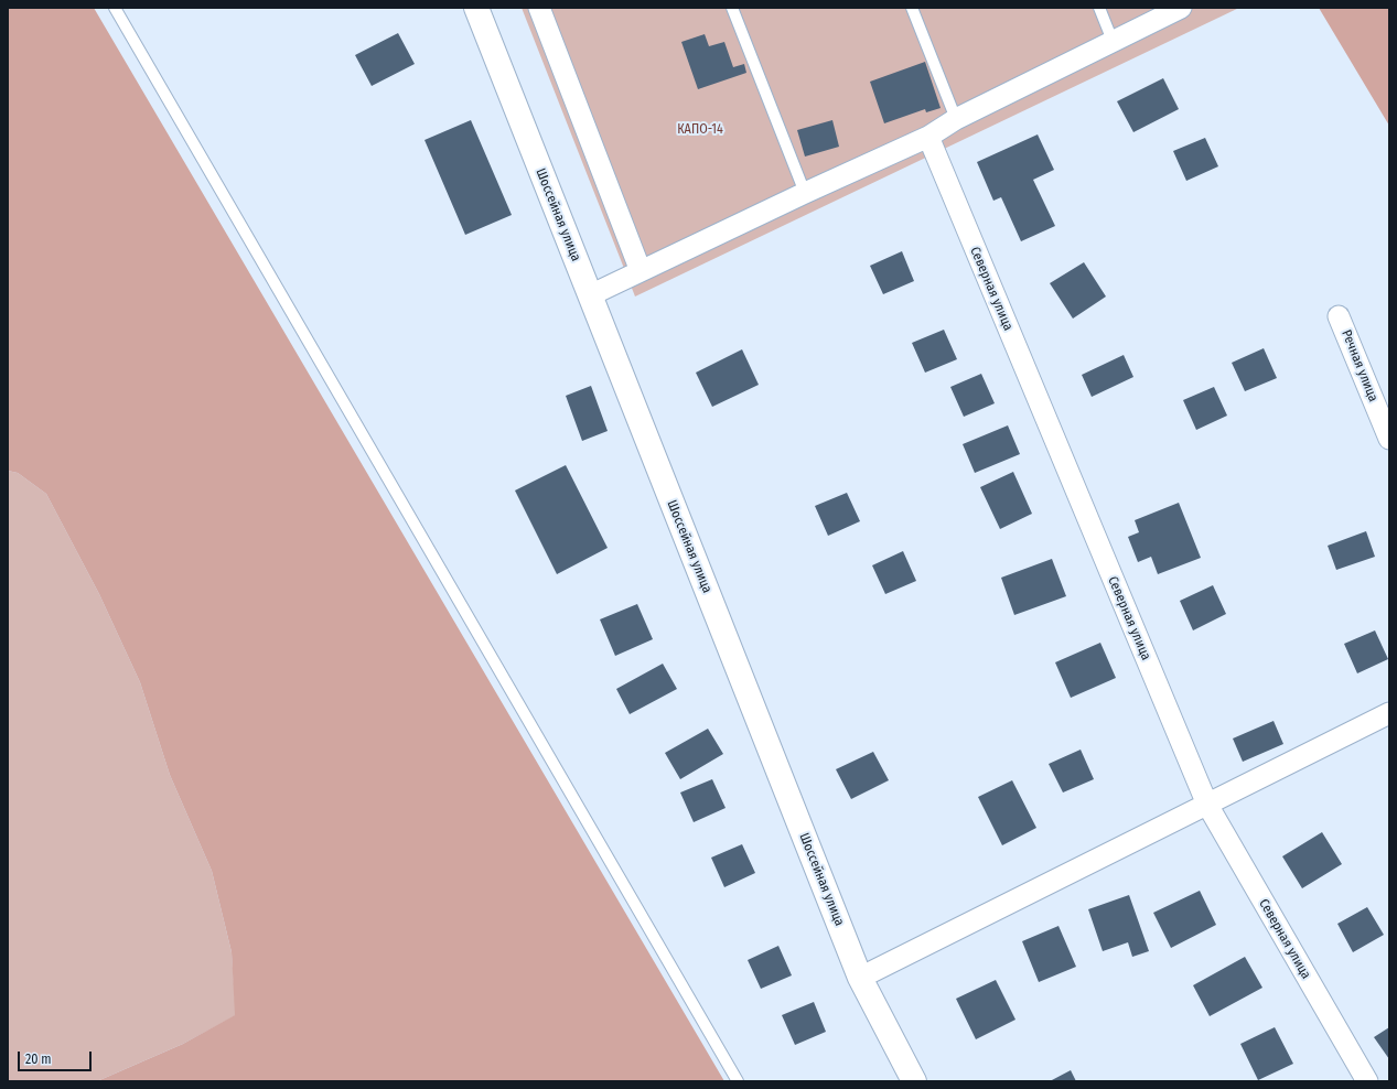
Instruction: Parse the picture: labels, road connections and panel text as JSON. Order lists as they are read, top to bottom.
{
  "streets": {
    "street": ["Шоссейная улица", "Северная улица", "Речная улица"]
  },
  "parks": ["КАПО-14"],
  "scale_bar": "20 m"
}
